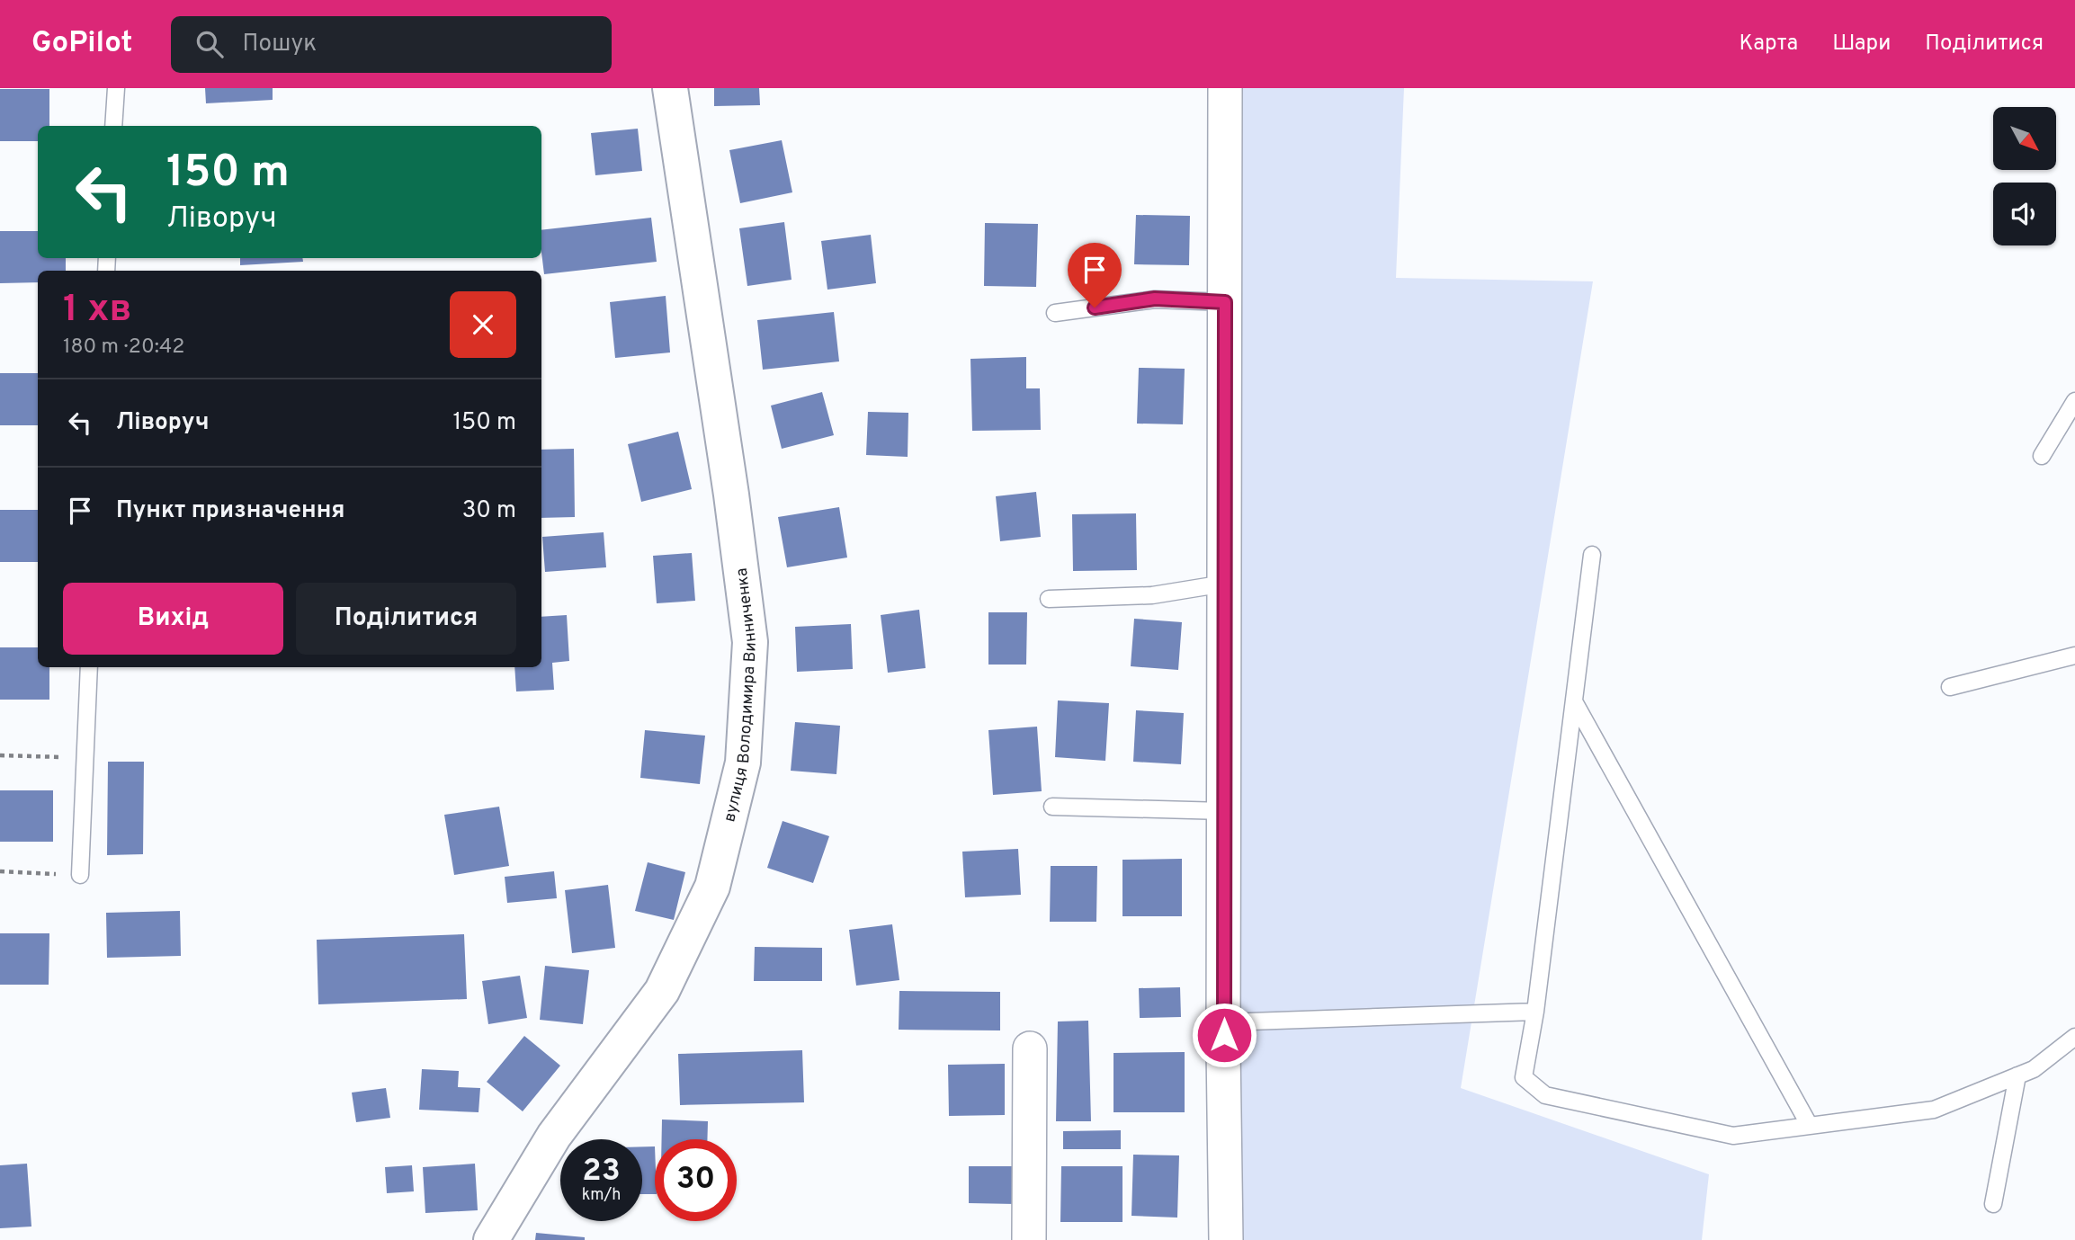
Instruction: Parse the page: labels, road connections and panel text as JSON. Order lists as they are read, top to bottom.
{
  "streets": {
    "main road": ["вулиця Володимира Винниченка"]
  },
  "north": "bottom right",
  "page": {
    "header": "GoPilot",
    "search": "Пошук",
    "nav": ["Карта", "Шари", "Поділитися"],
    "turn": ["150 m", "Ліворуч"],
    "heading": ["1 хв", "180 m · 20:42"],
    "list": [
      {
        "name": "Ліворуч",
        "value": "150 m"
      },
      {
        "name": "Пункт призначення",
        "value": "30 m"
      }
    ],
    "buttons": ["Вихід", "Поділитися"],
    "speed": "23 km/h",
    "limit": "30"
  }
}
